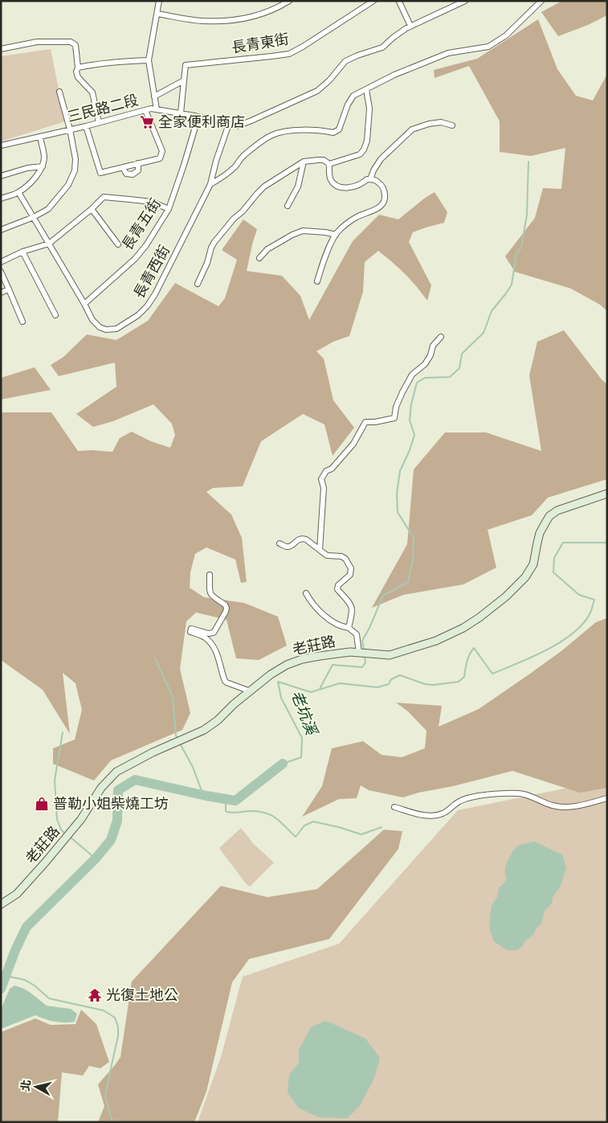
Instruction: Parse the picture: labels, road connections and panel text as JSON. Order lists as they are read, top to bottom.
{
  "streets": {
    "street": [
      "長青東街",
      "三民路二段",
      "長青五街",
      "長青西街",
      "老莊路"
    ]
  },
  "crossings": [
    ["三民路二段", "長青五街"],
    ["三民路二段", "長青西街"],
    ["長青五街", "長青西街"]
  ],
  "water": ["老坑溪"],
  "places": {
    "supermarket": ["全家便利商店"],
    "shop": ["普勒小姐柴燒工坊"],
    "temple": ["光復土地公"]
  },
  "north": "left"
}
